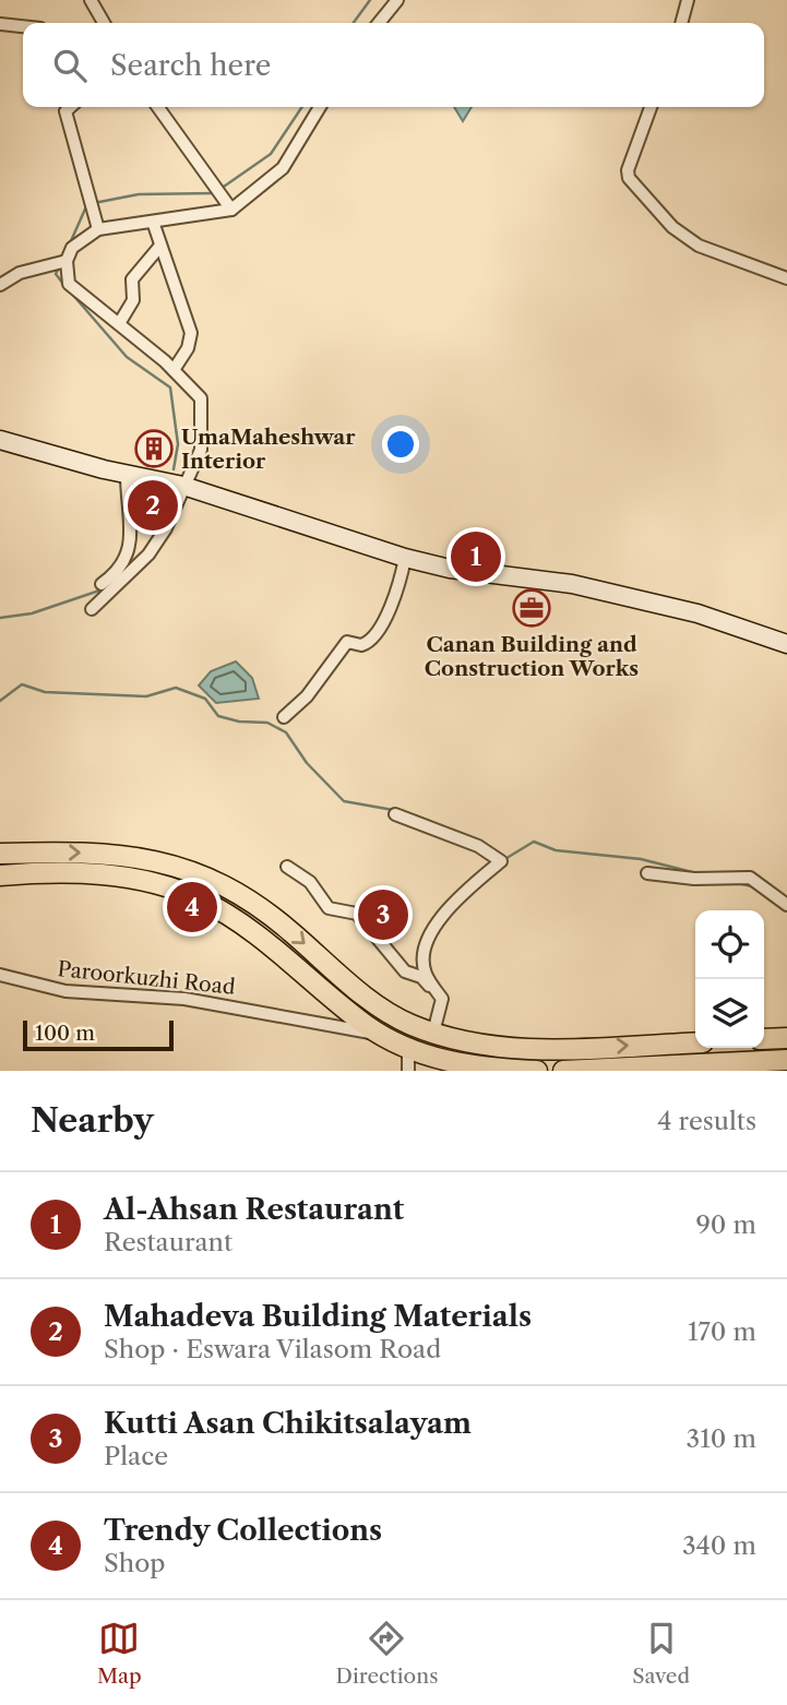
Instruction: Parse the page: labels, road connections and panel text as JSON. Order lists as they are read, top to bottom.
{
  "streets": {
    "street": ["Paroorkuzhi Road"]
  },
  "places": {
    "building": ["UmaMaheshwar Interior"],
    "office": ["Canan Building and Construction Works"]
  },
  "scale_bar": "100 m",
  "page": {
    "search": "Search here",
    "pins": [
      "2",
      "1",
      "4",
      "3"
    ],
    "scale": "100 m",
    "heading": ["Nearby", "4 results"],
    "list": [
      {
        "mark": "1",
        "name": "Al-Ahsan Restaurant",
        "note": "Restaurant",
        "value": "90 m"
      },
      {
        "mark": "2",
        "name": "Mahadeva Building Materials",
        "note": "Shop · Eswara Vilasom Road",
        "value": "170 m"
      },
      {
        "mark": "3",
        "name": "Kutti Asan Chikitsalayam",
        "note": "Place",
        "value": "310 m"
      },
      {
        "mark": "4",
        "name": "Trendy Collections",
        "note": "Shop",
        "value": "340 m"
      }
    ],
    "nav": ["Map", "Directions", "Saved"]
  }
}
